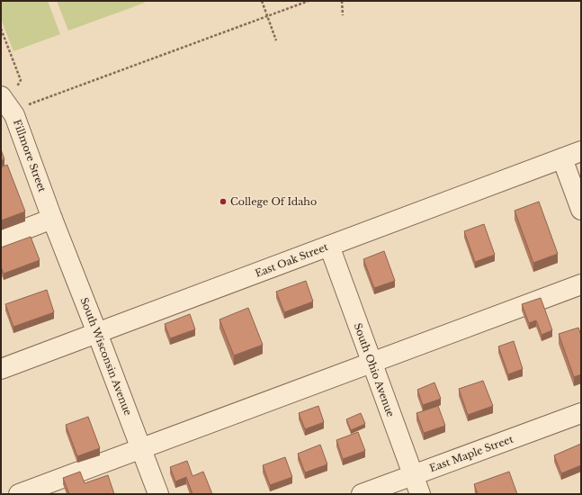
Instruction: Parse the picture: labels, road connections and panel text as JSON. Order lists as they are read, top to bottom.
{
  "streets": {
    "street": [
      "Fillmore Street",
      "East Oak Street",
      "South Wisconsin Avenue",
      "South Ohio Avenue",
      "East Maple Street"
    ]
  },
  "crossings": [
    ["Fillmore Street", "South Wisconsin Avenue"],
    ["East Oak Street", "South Wisconsin Avenue"],
    ["East Oak Street", "South Ohio Avenue"],
    ["South Ohio Avenue", "East Maple Street"]
  ],
  "places": ["College Of Idaho"]
}
